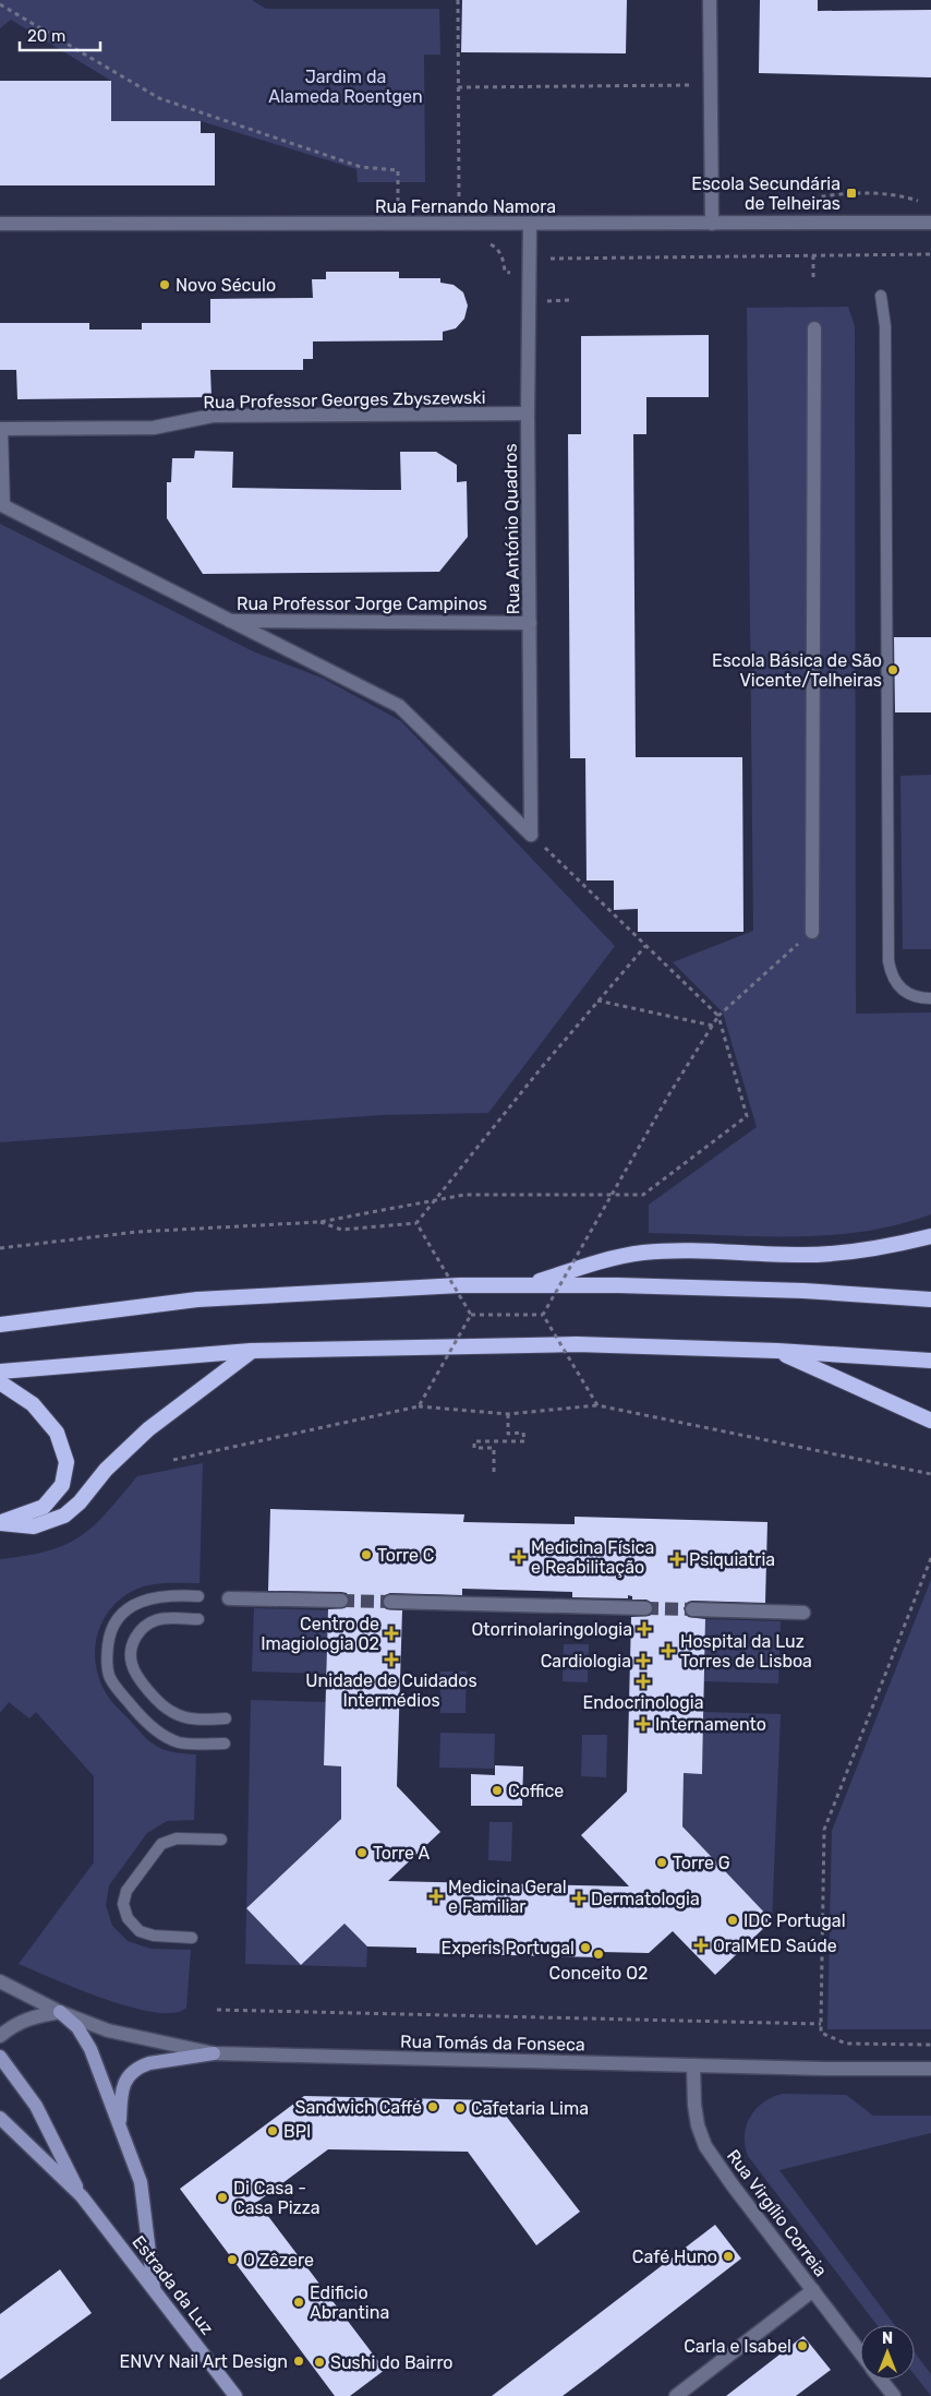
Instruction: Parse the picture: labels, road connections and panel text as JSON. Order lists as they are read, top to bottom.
{
  "streets": {
    "main road": ["Estrada da Luz"],
    "street": [
      "Rua Fernando Namora",
      "Rua Professor Georges Zbyszewski",
      "Rua António Quadros",
      "Rua Professor Jorge Campinos",
      "Rua Tomás da Fonseca",
      "Rua Virgílio Correia"
    ]
  },
  "crossings": [
    ["Rua Fernando Namora", "Rua António Quadros"],
    ["Rua Professor Georges Zbyszewski", "Rua António Quadros"],
    ["Rua António Quadros", "Rua Professor Jorge Campinos"],
    ["Rua Tomás da Fonseca", "Rua Virgílio Correia"]
  ],
  "parks": ["Jardim da Alameda Roentgen"],
  "places": {
    "transit": ["Escola Secundária de Telheiras"],
    "other": [
      "Novo Século",
      "Escola Básica de São Vicente/Telheiras",
      "Torre C",
      "Coffice",
      "Torre A",
      "Torre G",
      "IDC Portugal",
      "Experis Portugal",
      "Conceito O2",
      "Sandwich Caffé",
      "Cafetaria Lima",
      "BPI",
      "Di Casa - Casa Pizza",
      "Café Huno",
      "O Zêzere",
      "Edificio Abrantina",
      "Carla e Isabel",
      "ENVY Nail Art Design",
      "Sushi do Bairro"
    ],
    "health": [
      "Medicina Física e Reabilitação",
      "Psiquiatria",
      "Otorrinolaringologia",
      "Centro de Imagiologia 02",
      "Hospital da Luz Torres de Lisboa",
      "Unidade de Cuidados Intermédios",
      "Cardiologia",
      "Endocrinologia",
      "Internamento",
      "Medicina Geral e Familiar",
      "Dermatologia",
      "OralMED Saúde"
    ]
  },
  "scale_bar": "20 m",
  "north": "top"
}
